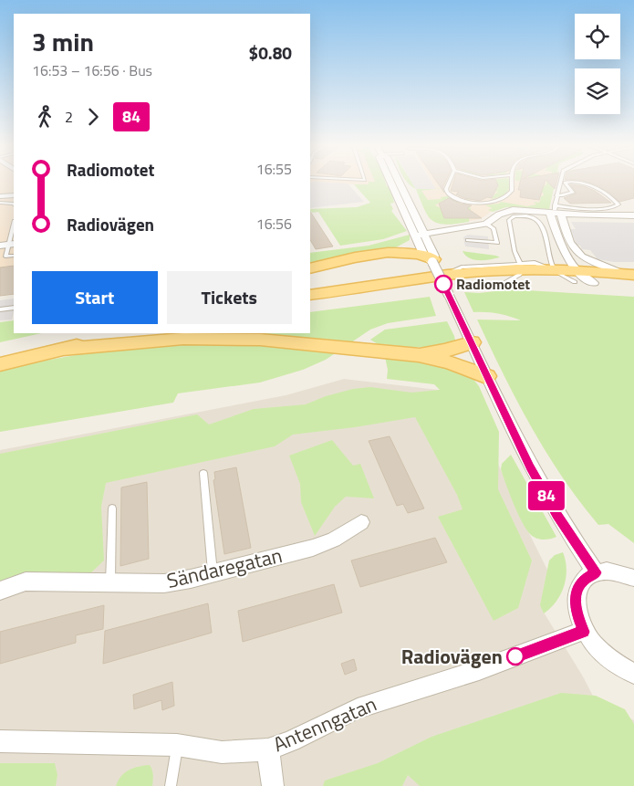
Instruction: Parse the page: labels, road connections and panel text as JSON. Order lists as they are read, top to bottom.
{
  "streets": {
    "street": ["Sändaregatan", "Antenngatan"]
  },
  "places": ["Radiomotet", "Radiovägen"],
  "lines": ["bus line 84"],
  "page": {
    "on_map": "84",
    "heading": ["3 min", "16:53 – 16:56 · Bus", "$0.80"],
    "legs": ["2", "84"],
    "list": [
      {
        "name": "Radiomotet",
        "value": "16:55"
      },
      {
        "name": "Radiovägen",
        "value": "16:56"
      }
    ],
    "buttons": ["Start", "Tickets"]
  }
}
